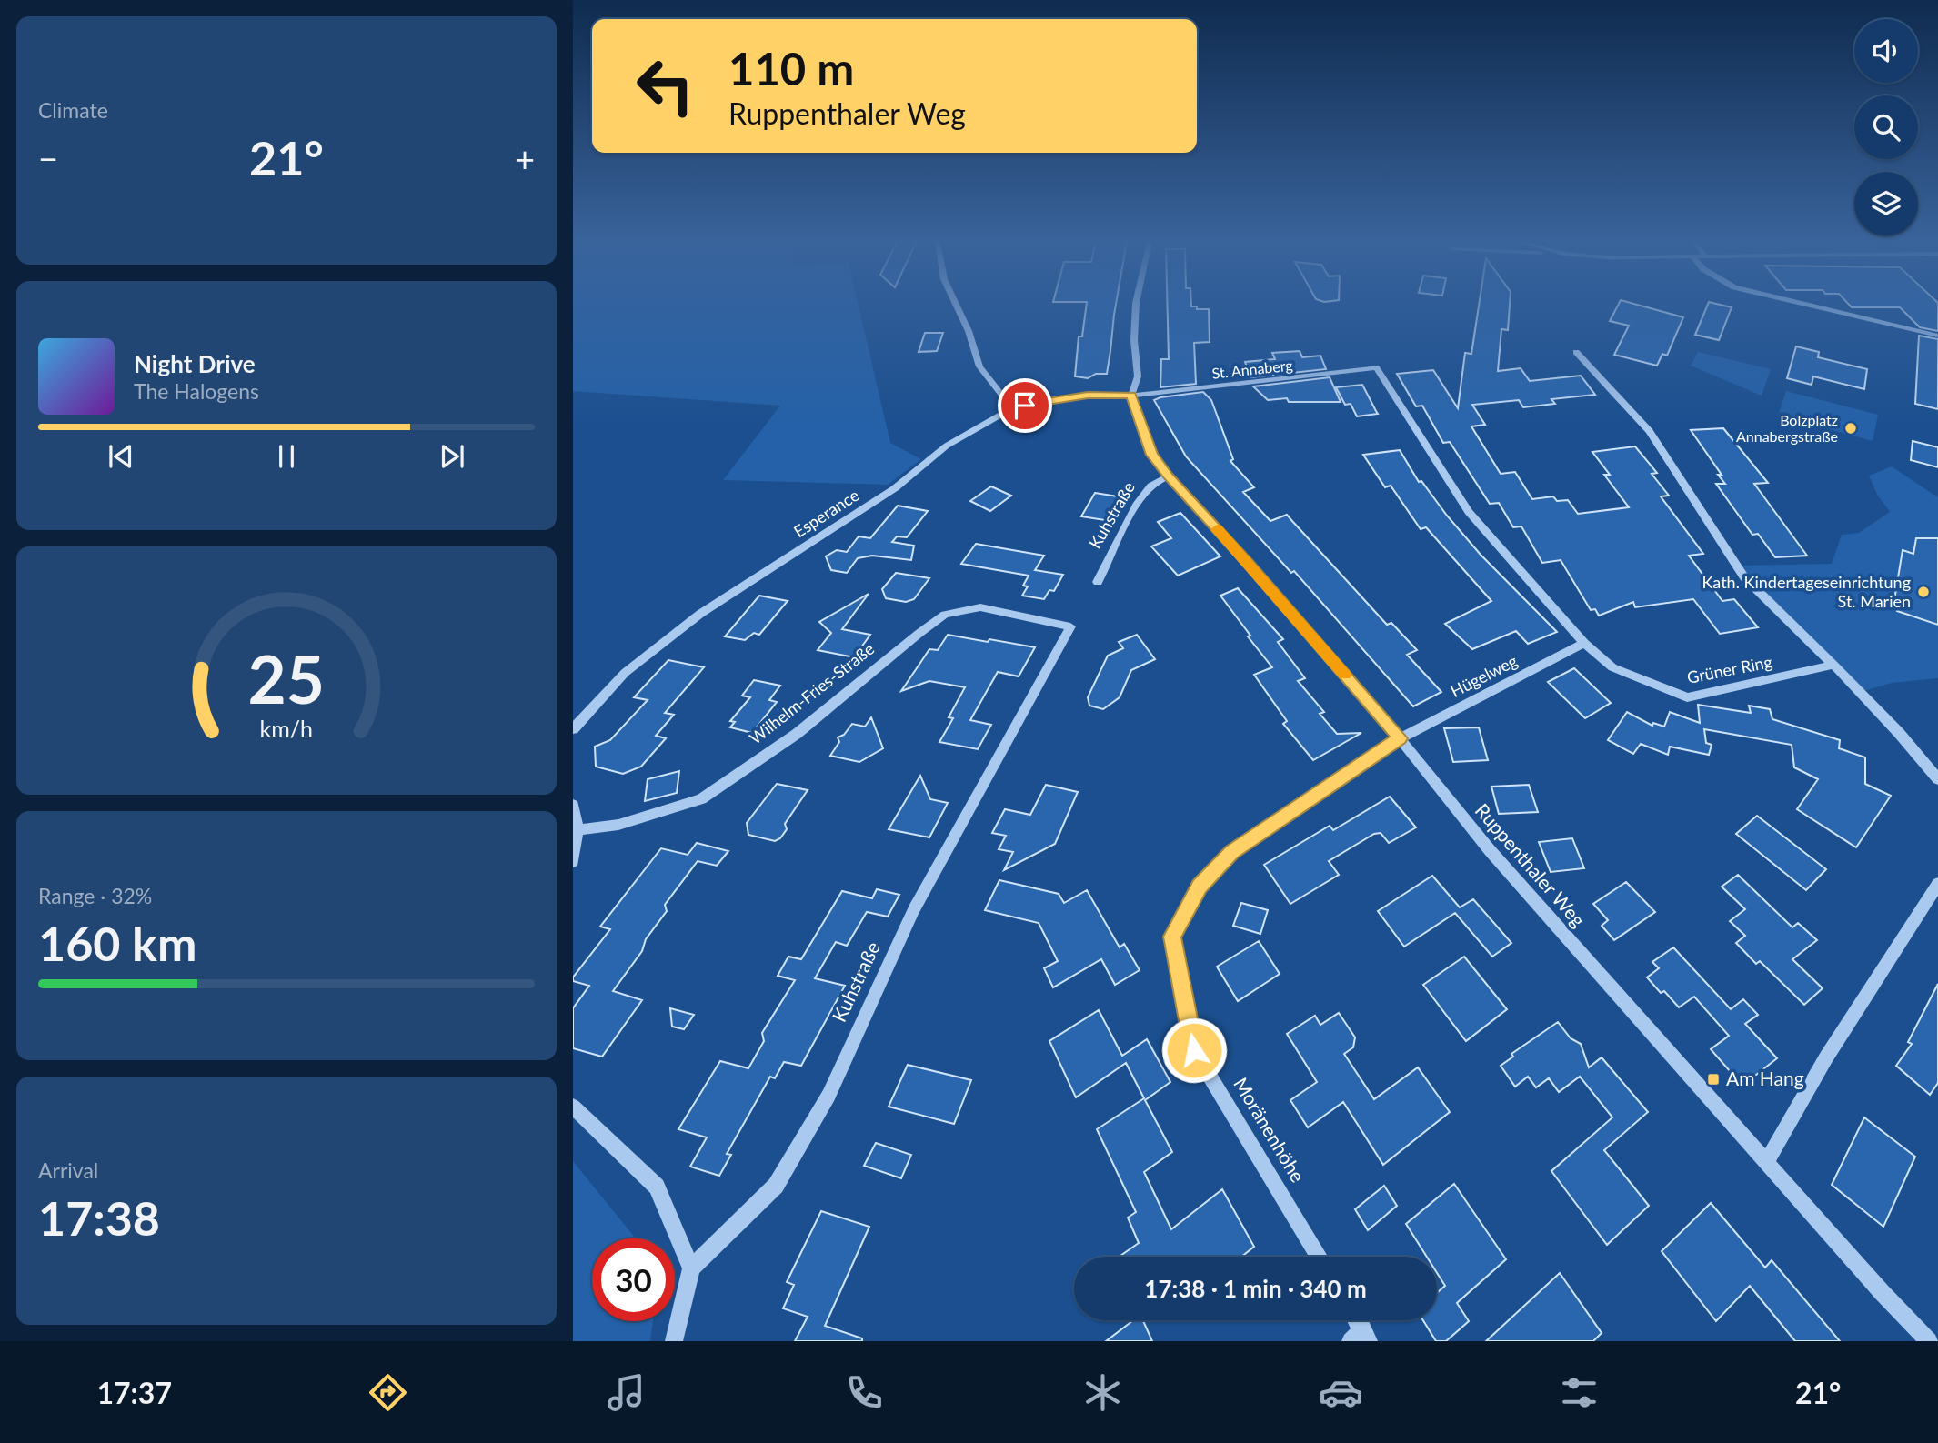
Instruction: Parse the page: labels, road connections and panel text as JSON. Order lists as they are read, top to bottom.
{
  "streets": {
    "street": [
      "St. Annaberg",
      "Esperance",
      "Kuhstraße",
      "Grüner Ring",
      "Hügelweg",
      "Wilhelm-Fries-Straße",
      "Ruppenthaler Weg",
      "Moränenhöhe"
    ]
  },
  "crossings": [
    ["St. Annaberg", "Esperance"],
    ["St. Annaberg", "Grüner Ring"],
    ["St. Annaberg", "Ruppenthaler Weg"],
    ["Esperance", "Ruppenthaler Weg"],
    ["Kuhstraße", "Wilhelm-Fries-Straße"],
    ["Kuhstraße", "Ruppenthaler Weg"],
    ["Grüner Ring", "Hügelweg"],
    ["Hügelweg", "Ruppenthaler Weg"],
    ["Hügelweg", "Moränenhöhe"],
    ["Ruppenthaler Weg", "Moränenhöhe"]
  ],
  "places": {
    "other": ["Bolzplatz Annabergstraße", "Kath. Kindertageseinrichtung St. Marien"],
    "transit": ["Am Hang"]
  },
  "page": {
    "tile": [
      "Climate",
      ["Range · 32%", "160 km"],
      ["Arrival", "17:38"]
    ],
    "turn": ["110 m", "Ruppenthaler Weg"],
    "heat": ["−", "21°", "+"],
    "song": ["Night Drive", "The Halogens"],
    "limit": "30",
    "trip": "17:38 · 1 min · 340 m",
    "tabs": ["17:37", "21°"],
    "gauge": ["25", "km/h"]
  }
}
